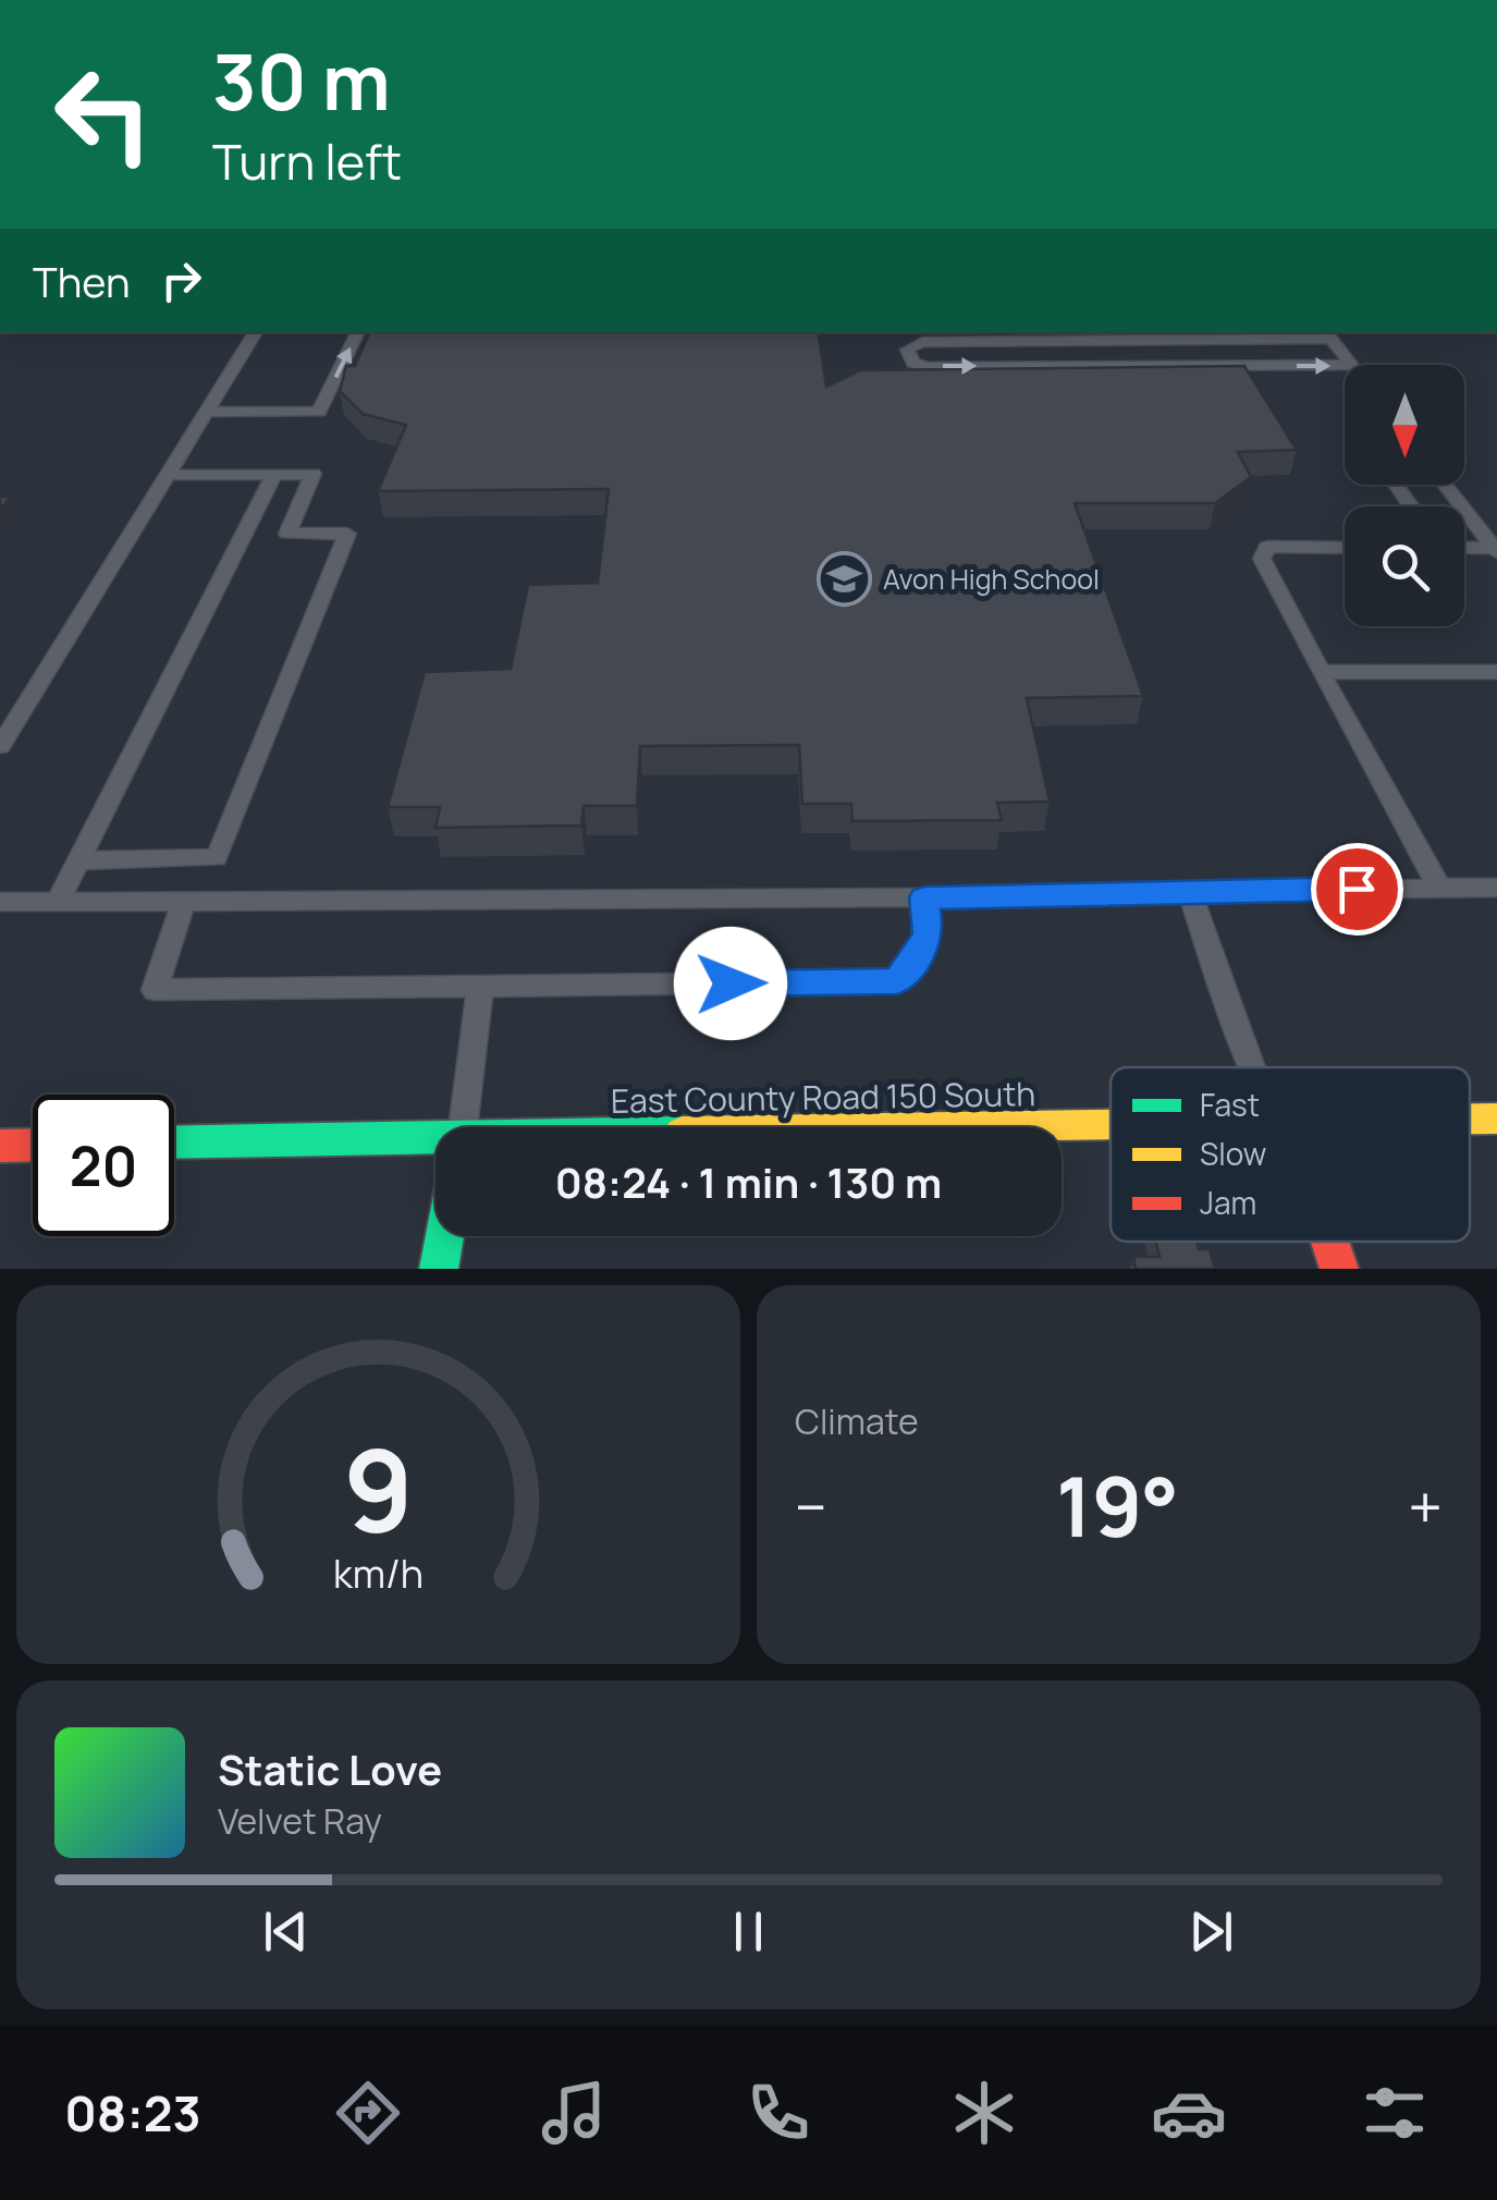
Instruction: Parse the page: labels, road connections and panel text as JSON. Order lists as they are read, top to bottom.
{
  "streets": {
    "street": ["East County Road 150 South"]
  },
  "places": {
    "school or university": ["Avon High School"]
  },
  "legend": ["Fast", "Slow", "Jam"],
  "north": "bottom",
  "page": {
    "turn": ["30 m", "Turn left"],
    "then": "Then",
    "limit": "20",
    "trip": "08:24 · 1 min · 130 m",
    "tile": "Climate",
    "heat": ["−", "19°", "+"],
    "song": ["Static Love", "Velvet Ray"],
    "tabs": "08:23",
    "gauge": ["9", "km/h"]
  }
}
